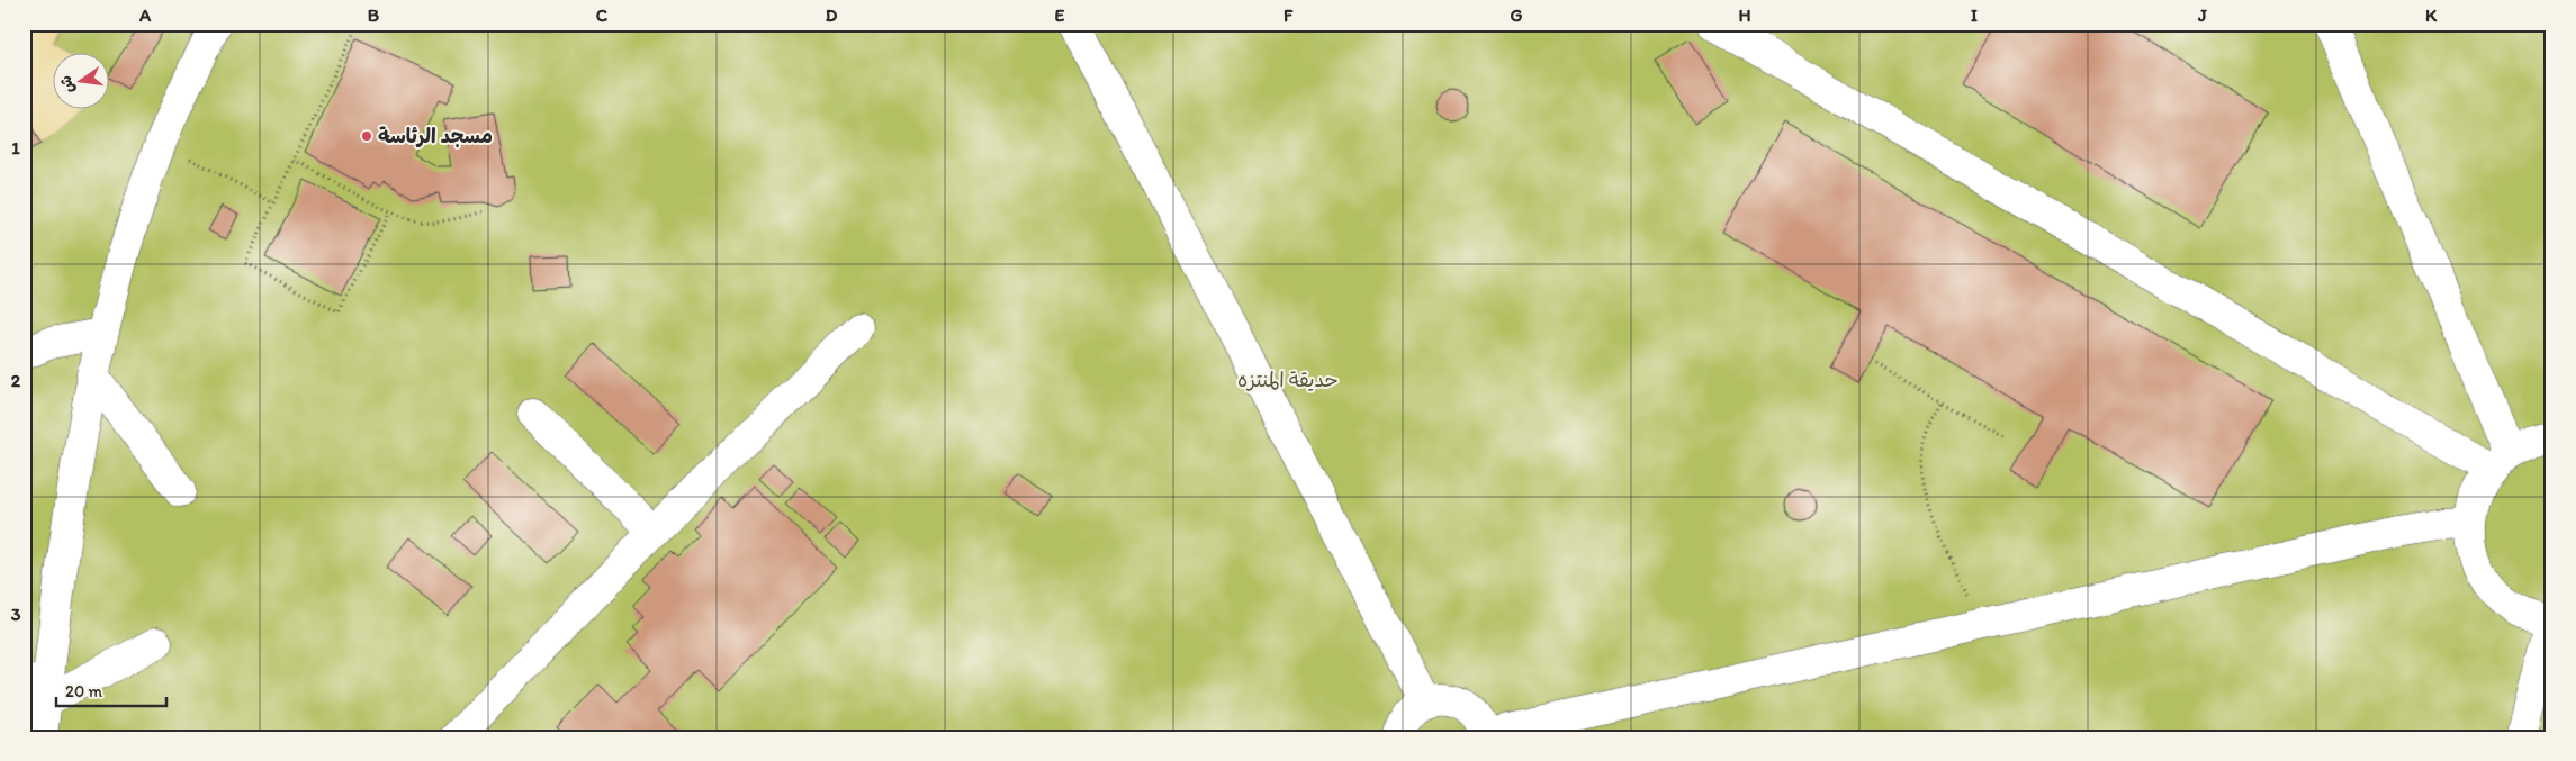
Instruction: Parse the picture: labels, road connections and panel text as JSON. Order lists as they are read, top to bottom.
{
  "parks": ["حديقة المنتزه"],
  "places": ["مسجد الرئاسة"],
  "scale_bar": "20 m",
  "north": "left",
  "grid": {
    "columns": [
      "A",
      "B",
      "C",
      "D",
      "E",
      "F",
      "G",
      "H",
      "I",
      "J",
      "K"
    ],
    "rows": ["1", "2", "3"]
  }
}
